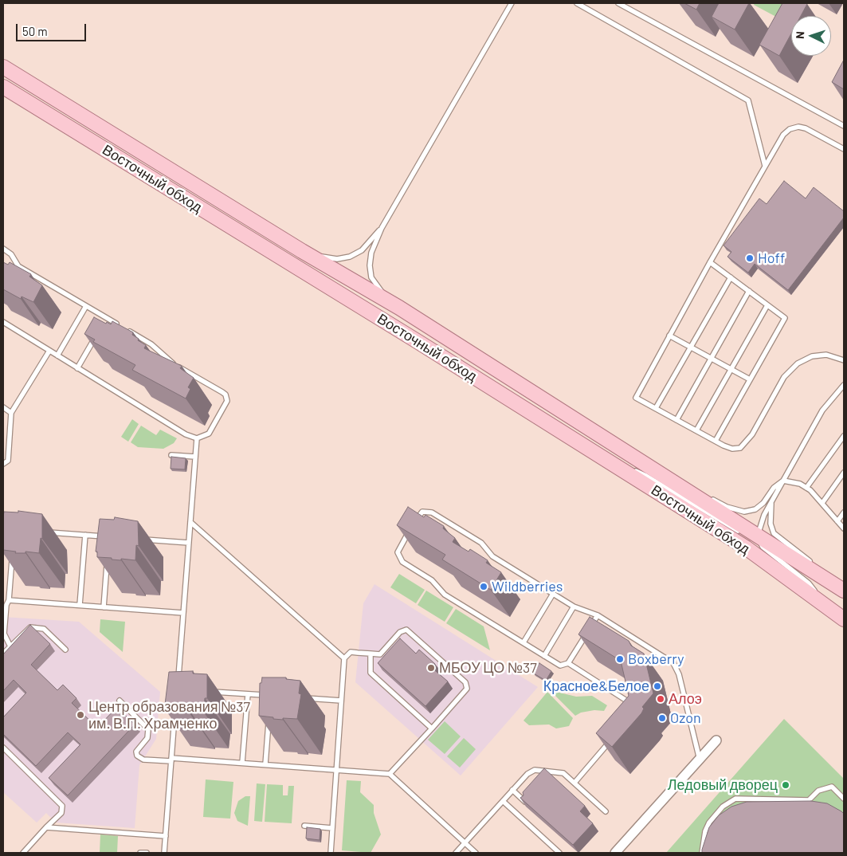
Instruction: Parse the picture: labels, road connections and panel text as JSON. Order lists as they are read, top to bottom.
{
  "streets": {
    "main road": ["Восточный обход"]
  },
  "places": [
    "Hoff",
    "Wildberries",
    "Boxberry",
    "МБОУ ЦО №37",
    "Красное&Белое",
    "Алоэ",
    "Центр образования №37 им. В.П. Храмченко",
    "Ozon",
    "Ледовый дворец"
  ],
  "scale_bar": "50 m",
  "north": "left"
}
